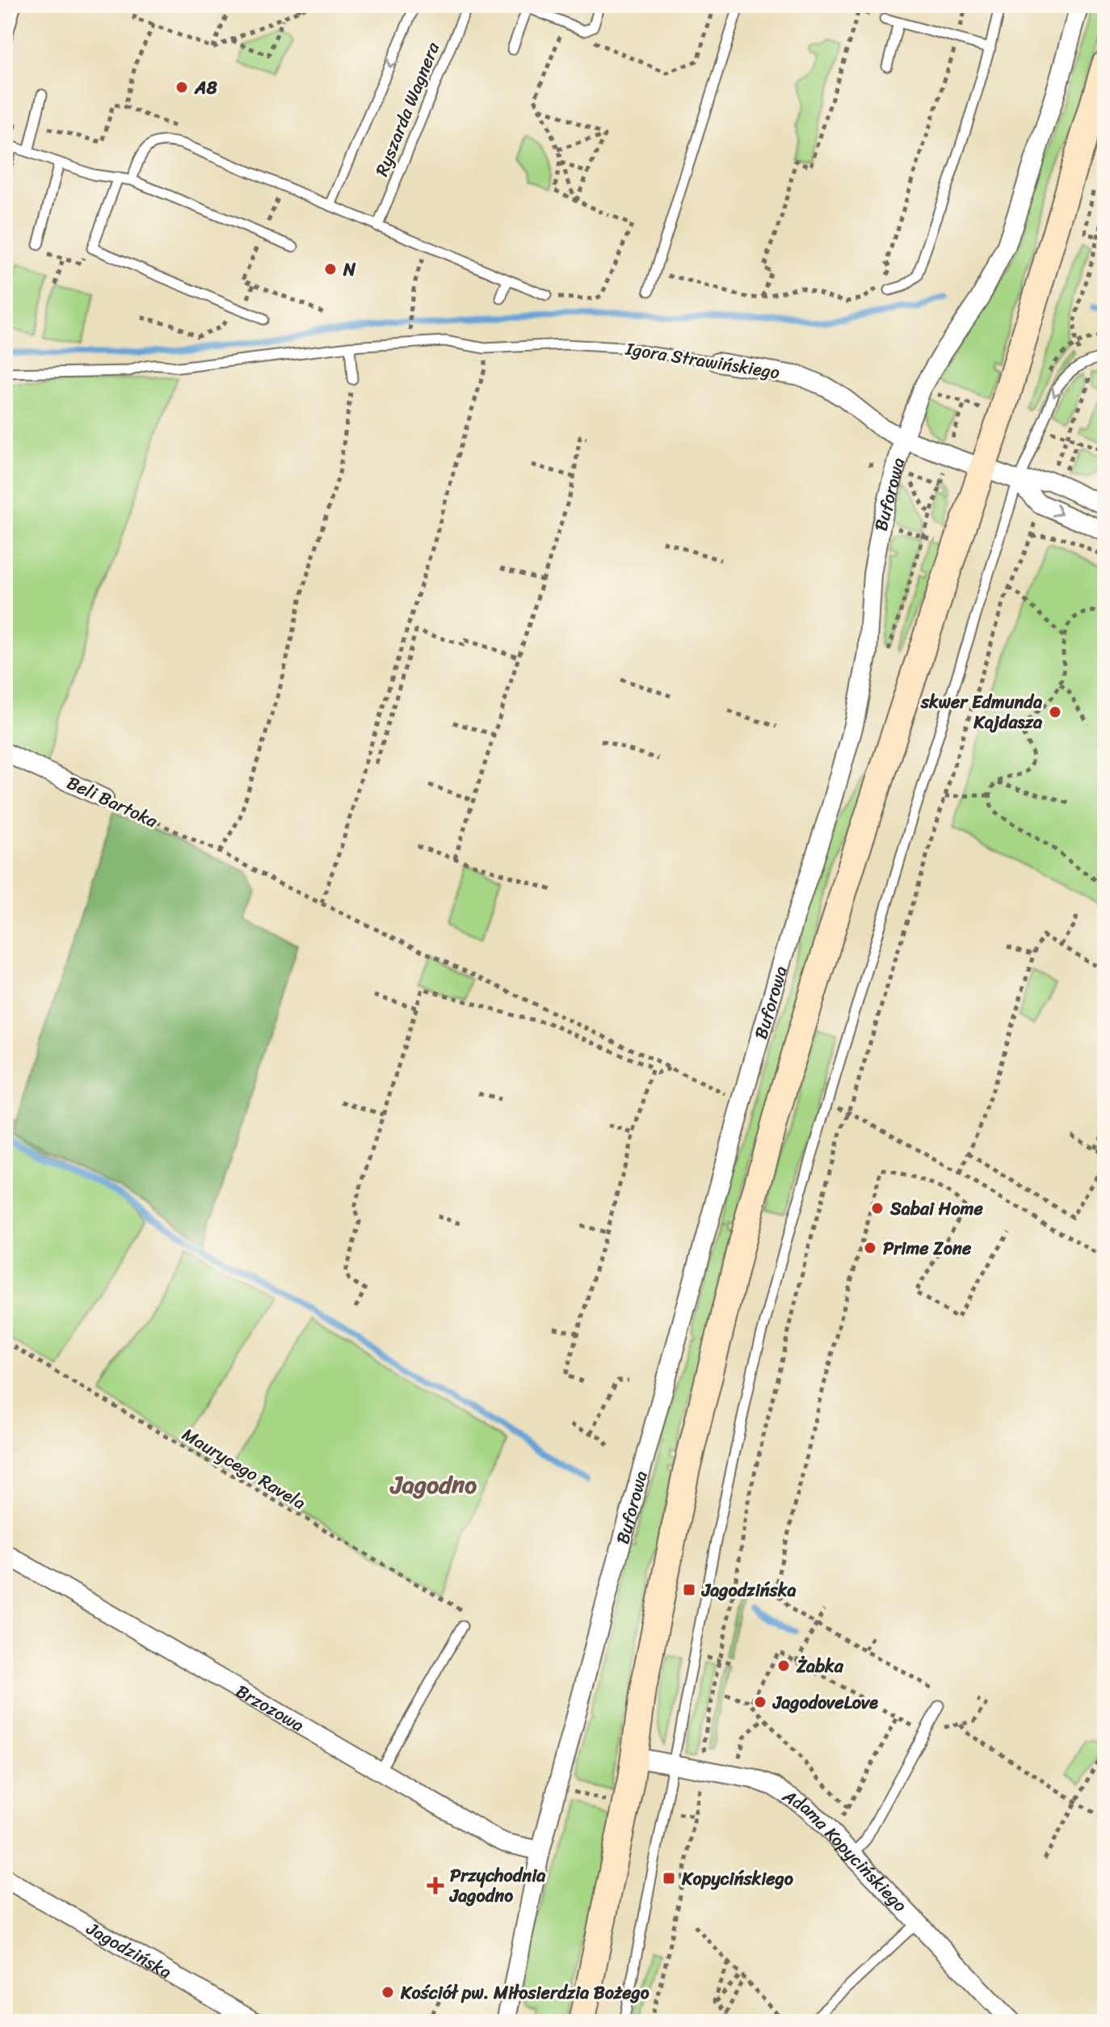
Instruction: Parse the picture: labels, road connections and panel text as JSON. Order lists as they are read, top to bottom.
{
  "streets": {
    "street": [
      "Igora Strawińskiego",
      "Buforowa",
      "Beli Bartoka",
      "Brzozowa",
      "Adama Kopycińskiego",
      "Jagodzińska"
    ],
    "lane": ["Ryszarda Wagnera"],
    "path": ["Maurycego Ravela"]
  },
  "crossings": [
    ["Igora Strawińskiego", "Buforowa"],
    ["Buforowa", "Beli Bartoka"],
    ["Buforowa", "Brzozowa"]
  ],
  "districts": ["Jagodno"],
  "places": {
    "other": [
      "A8",
      "N",
      "skwer Edmunda Kajdasza",
      "Sabai Home",
      "Prime Zone",
      "Żabka",
      "JagodoveLove",
      "Kościół pw. Miłosierdzia Bożego"
    ],
    "transit": ["Jagodzińska", "Kopycińskiego"],
    "health": ["Przychodnia Jagodno"]
  }
}
